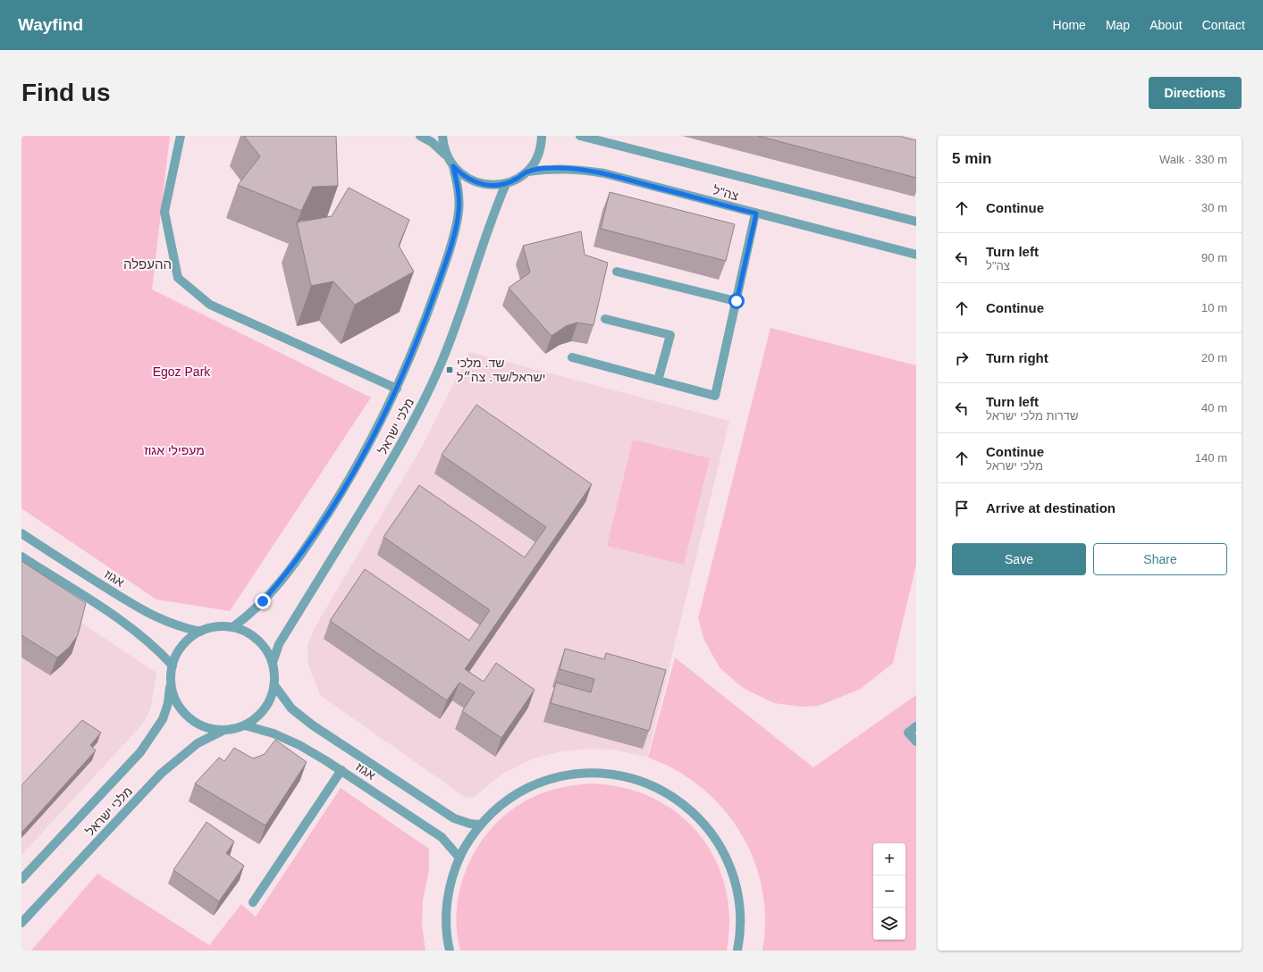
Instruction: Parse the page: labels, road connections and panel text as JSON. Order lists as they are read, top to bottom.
{
  "streets": {
    "street": ["צה\"ל", "מלכי ישראל", "אגוז"]
  },
  "crossings": [
    ["מלכי ישראל", "אגוז"]
  ],
  "districts": ["ההעפלה"],
  "parks": ["Egoz Park", "מעפילי אגוז"],
  "places": {
    "transit": ["שד. מלכי ישראל/שד. צה״ל"]
  },
  "page": {
    "header": "Wayfind",
    "nav": [
      "Home",
      "Map",
      "About",
      "Contact"
    ],
    "buttons": [
      "Directions",
      ["Save", "Share"]
    ],
    "title": "Find us",
    "heading": ["5 min", "Walk · 330 m"],
    "list": [
      ["Continue", "30 m"],
      ["Turn left", "צה\"ל", "90 m"],
      ["Continue", "10 m"],
      ["Turn right", "20 m"],
      ["Turn left", "שדרות מלכי ישראל", "40 m"],
      ["Continue", "מלכי ישראל", "140 m"],
      "Arrive at destination"
    ],
    "map_buttons": ["+", "−"]
  }
}
